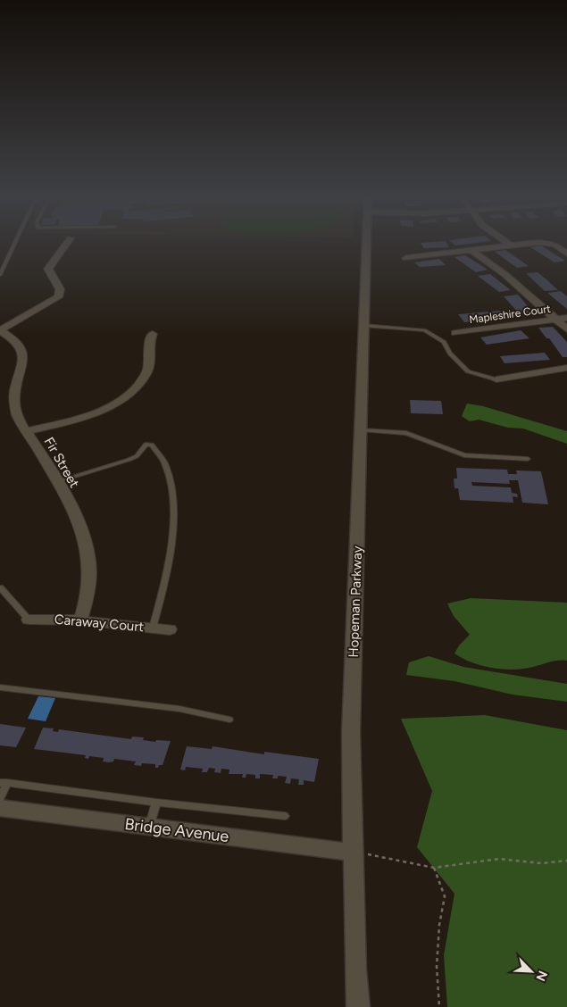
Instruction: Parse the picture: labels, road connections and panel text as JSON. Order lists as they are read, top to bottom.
{
  "streets": {
    "main road": ["Hopeman Parkway", "Bridge Avenue"],
    "street": ["Mapleshire Court", "Fir Street", "Caraway Court"]
  },
  "crossings": [
    ["Fir Street", "Caraway Court"],
    ["Hopeman Parkway", "Bridge Avenue"]
  ],
  "north": "bottom right"
}
